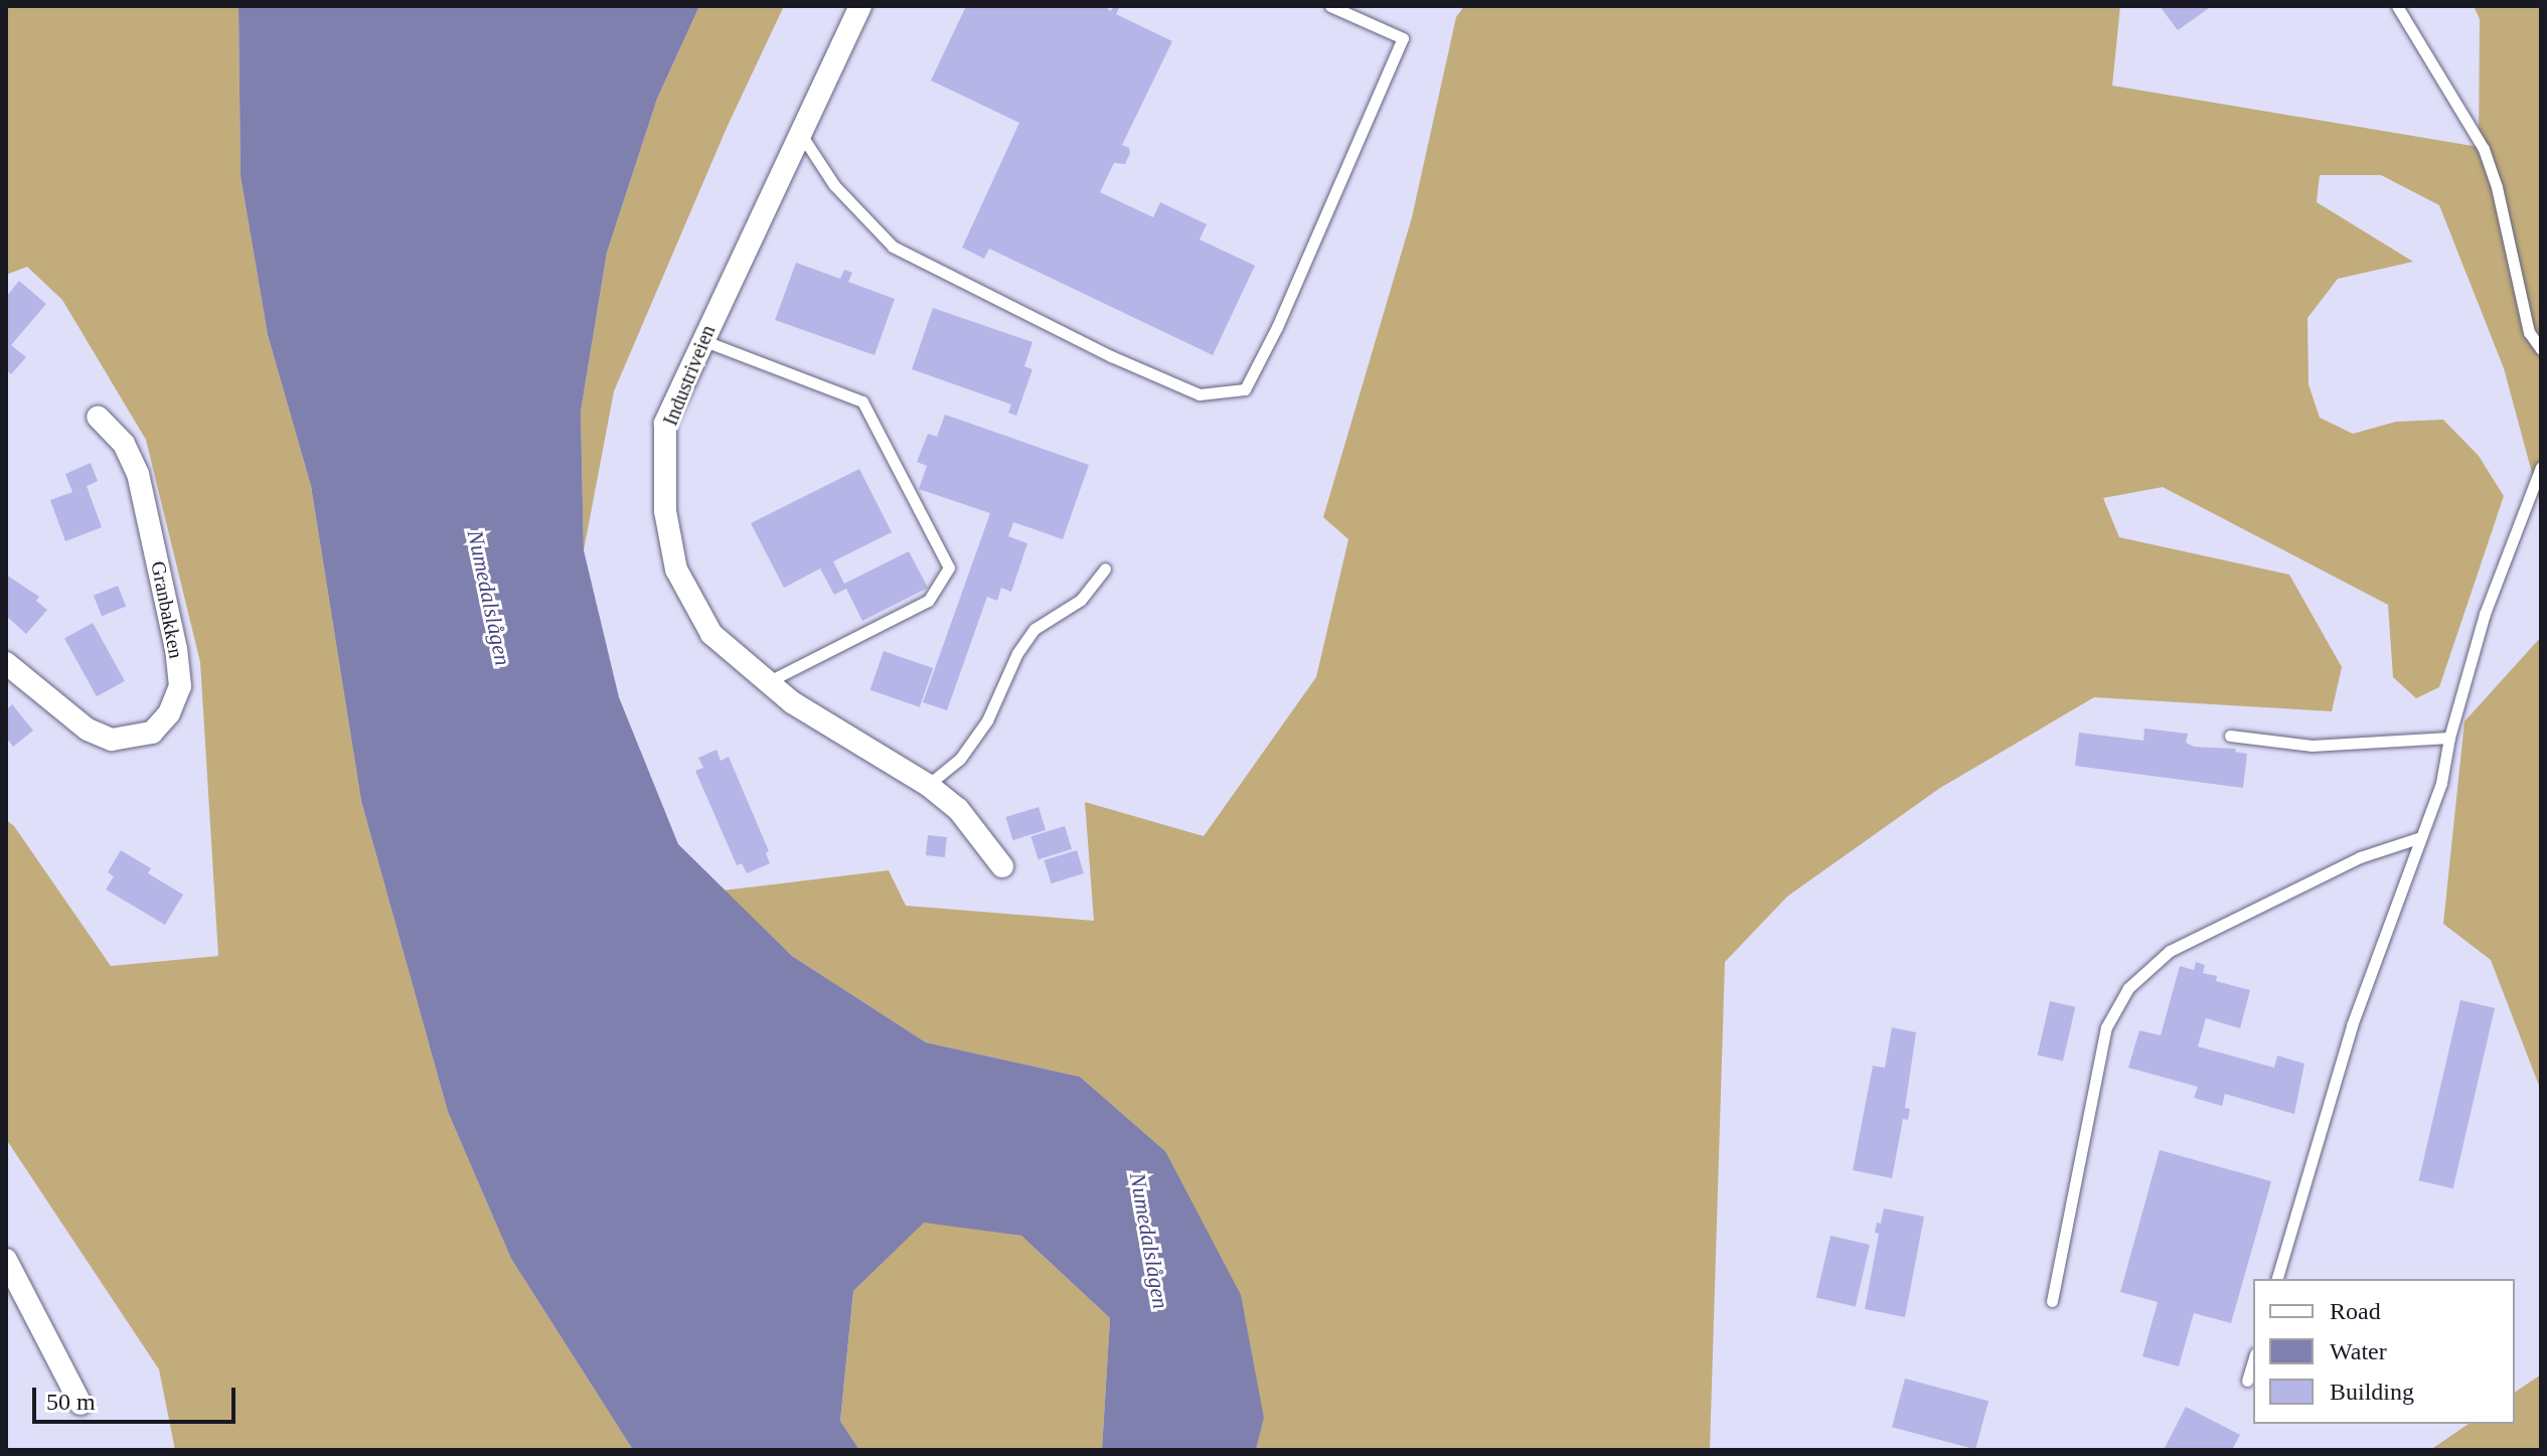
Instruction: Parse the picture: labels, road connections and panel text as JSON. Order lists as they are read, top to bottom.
{
  "streets": {
    "street": ["Industriveien", "Granbakken"]
  },
  "water": ["Numedalslågen"],
  "legend": ["Road", "Water", "Building"],
  "scale_bar": "50 m"
}
